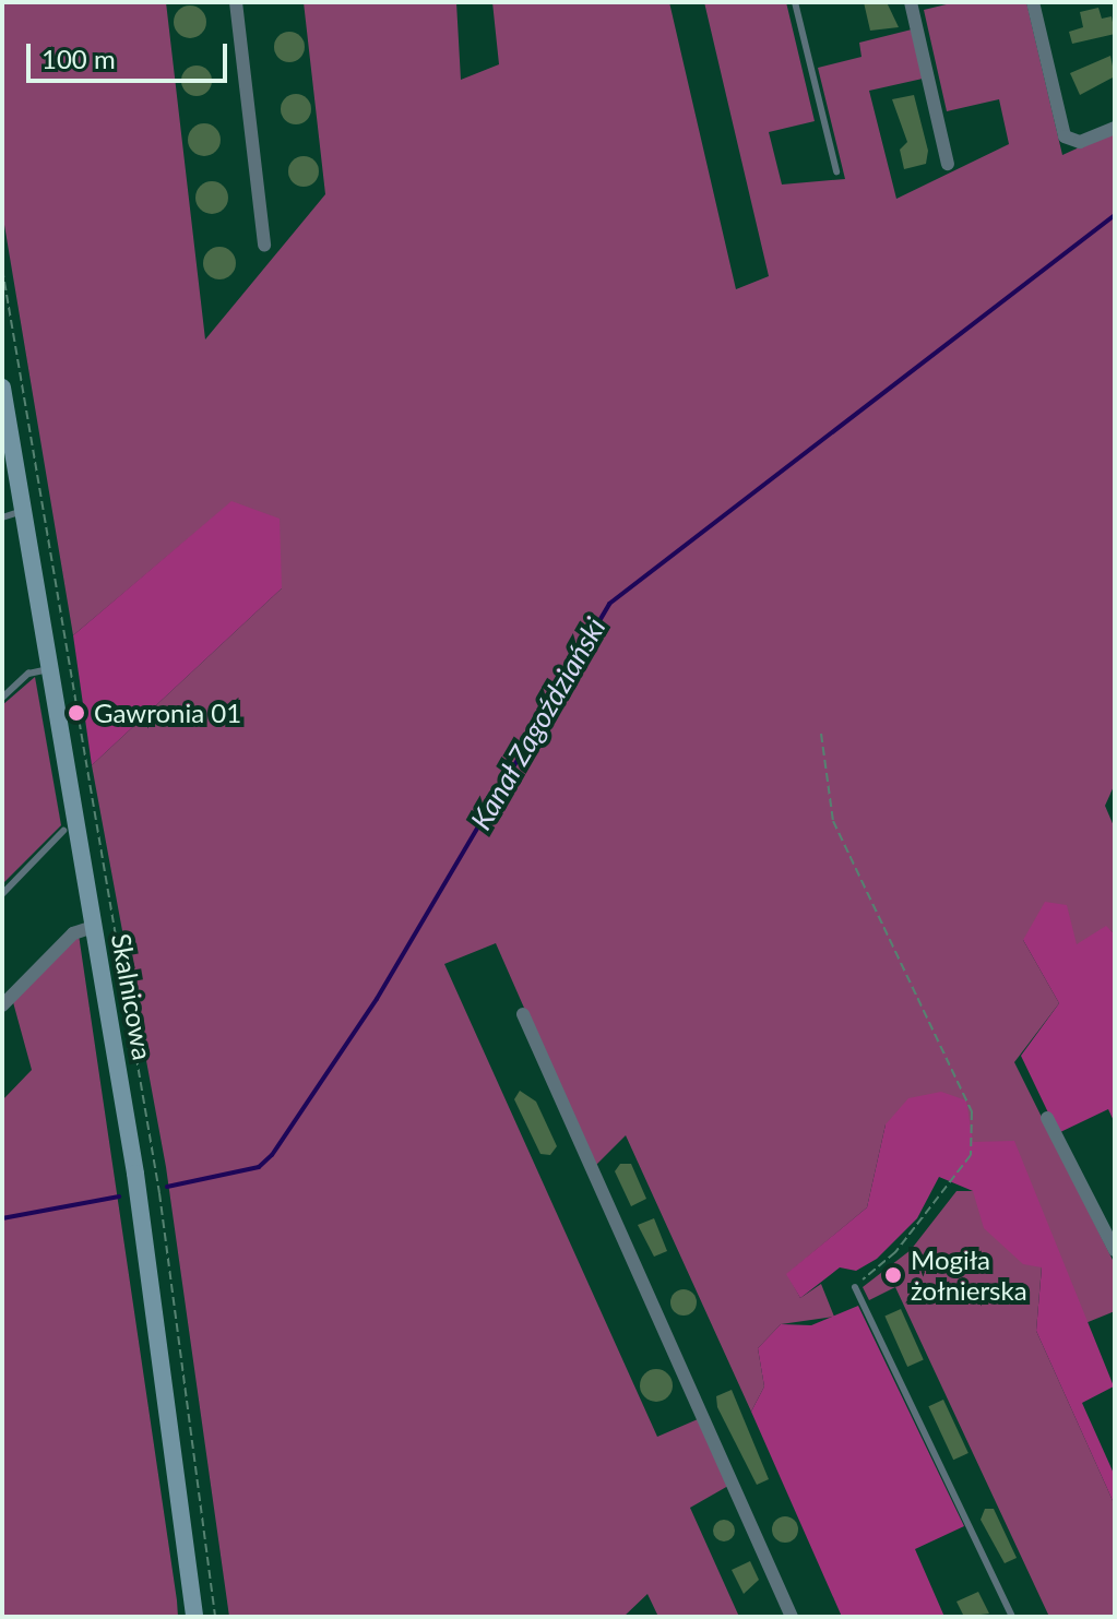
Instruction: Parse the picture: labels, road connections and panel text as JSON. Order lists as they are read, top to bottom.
{
  "streets": {
    "street": ["Skalnicowa"]
  },
  "water": ["Kanał Zagoździański"],
  "places": ["Gawronia 01", "Mogiła żołnierska"],
  "scale_bar": "100 m"
}
